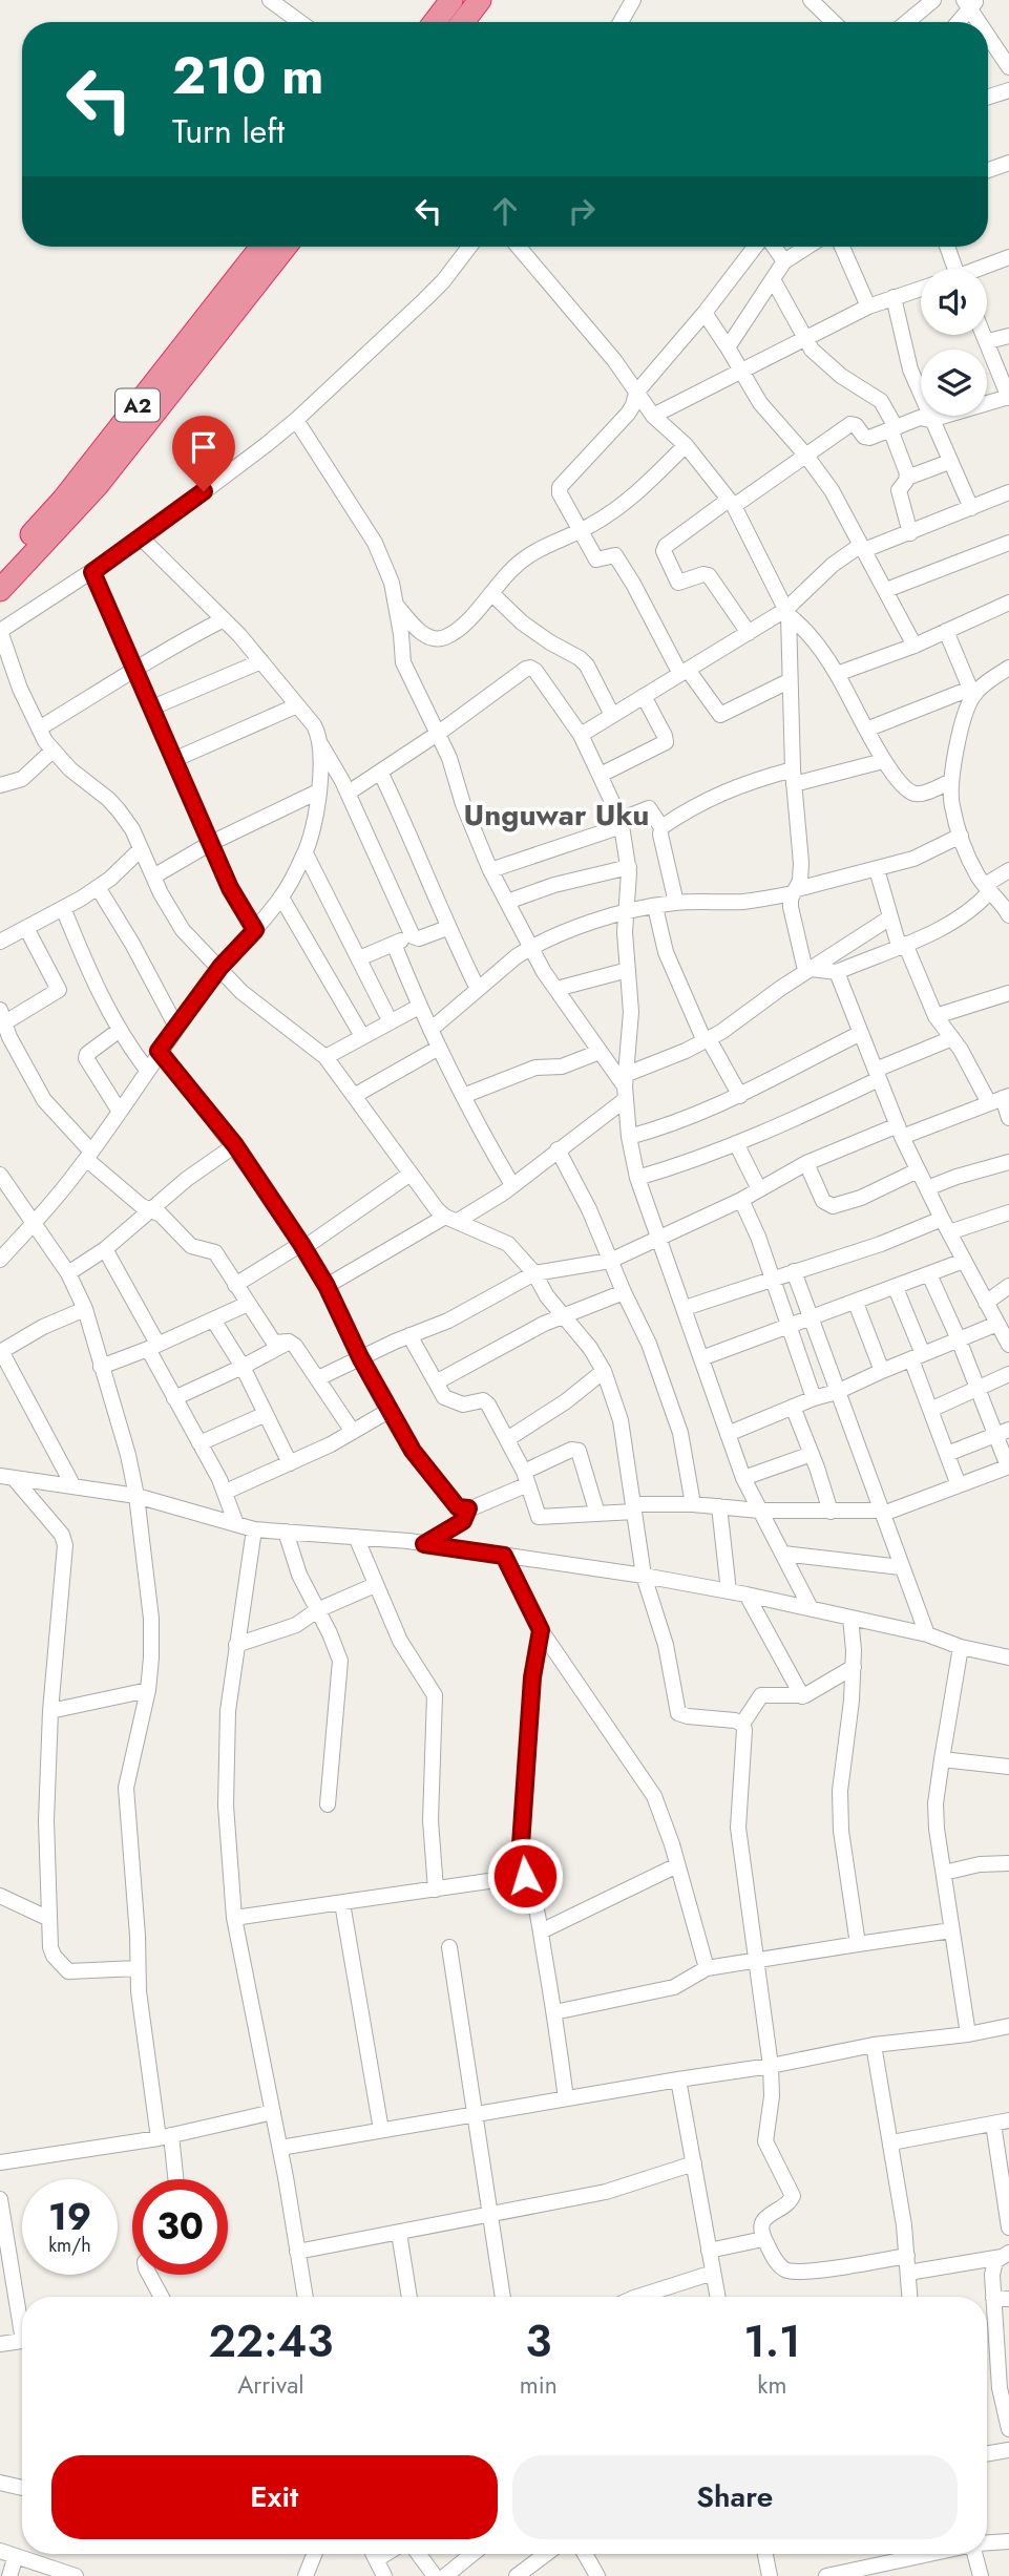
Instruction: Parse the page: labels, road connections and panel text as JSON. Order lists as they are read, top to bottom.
{
  "streets": {
    "highway": ["A2"]
  },
  "districts": ["Unguwar Uku"],
  "page": {
    "turn": ["210 m", "Turn left"],
    "speed": "19 km/h",
    "limit": "30",
    "eta": [
      "22:43",
      "Arrival",
      "3",
      "min",
      "1.1",
      "km"
    ],
    "buttons": ["Exit", "Share"]
  }
}
